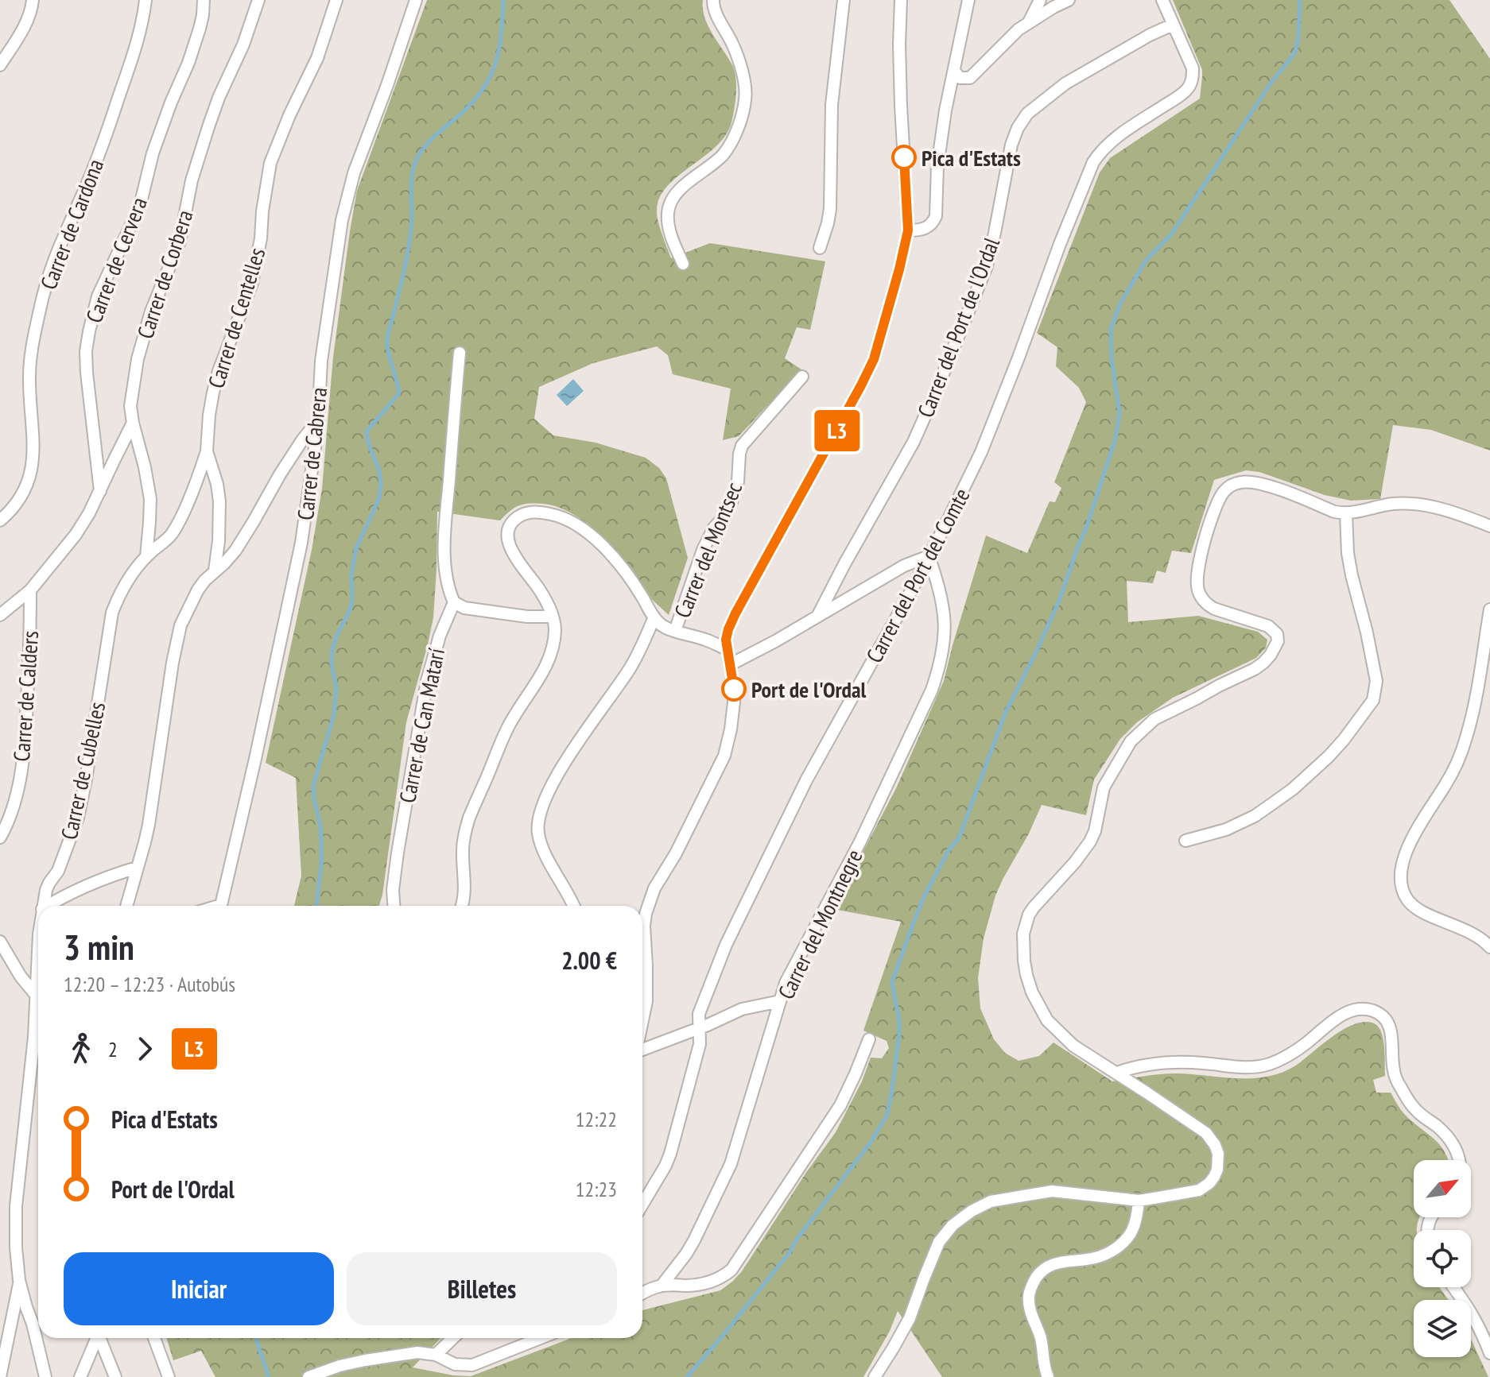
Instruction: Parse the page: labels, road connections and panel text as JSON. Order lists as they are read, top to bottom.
{
  "streets": {
    "street": [
      "Carrer de Cardona",
      "Carrer de Cervera",
      "Carrer de Corbera",
      "Carrer de Centelles",
      "Carrer del Port de l'Ordal",
      "Carrer de Cabrera",
      "Carrer del Montsec",
      "Carrer del Port del Comte",
      "Carrer de Calders",
      "Carrer de Can Matarí",
      "Carrer de Cubelles",
      "Carrer del Montnegre"
    ]
  },
  "crossings": [
    ["Carrer de Corbera", "Carrer de Cubelles"],
    ["Carrer de Centelles", "Carrer de Cubelles"],
    ["Carrer del Port de l'Ordal", "Carrer del Port del Comte"],
    ["Carrer del Port del Comte", "Carrer del Montnegre"]
  ],
  "places": ["Pica d'Estats", "Port de l'Ordal"],
  "lines": ["bus line L3"],
  "north": "top right",
  "page": {
    "on_map": "L3",
    "heading": ["3 min", "12:20 – 12:23 · Autobús", "2.00 €"],
    "legs": ["2", "L3"],
    "list": [
      {
        "name": "Pica d'Estats",
        "value": "12:22"
      },
      {
        "name": "Port de l'Ordal",
        "value": "12:23"
      }
    ],
    "buttons": ["Iniciar", "Billetes"]
  }
}
